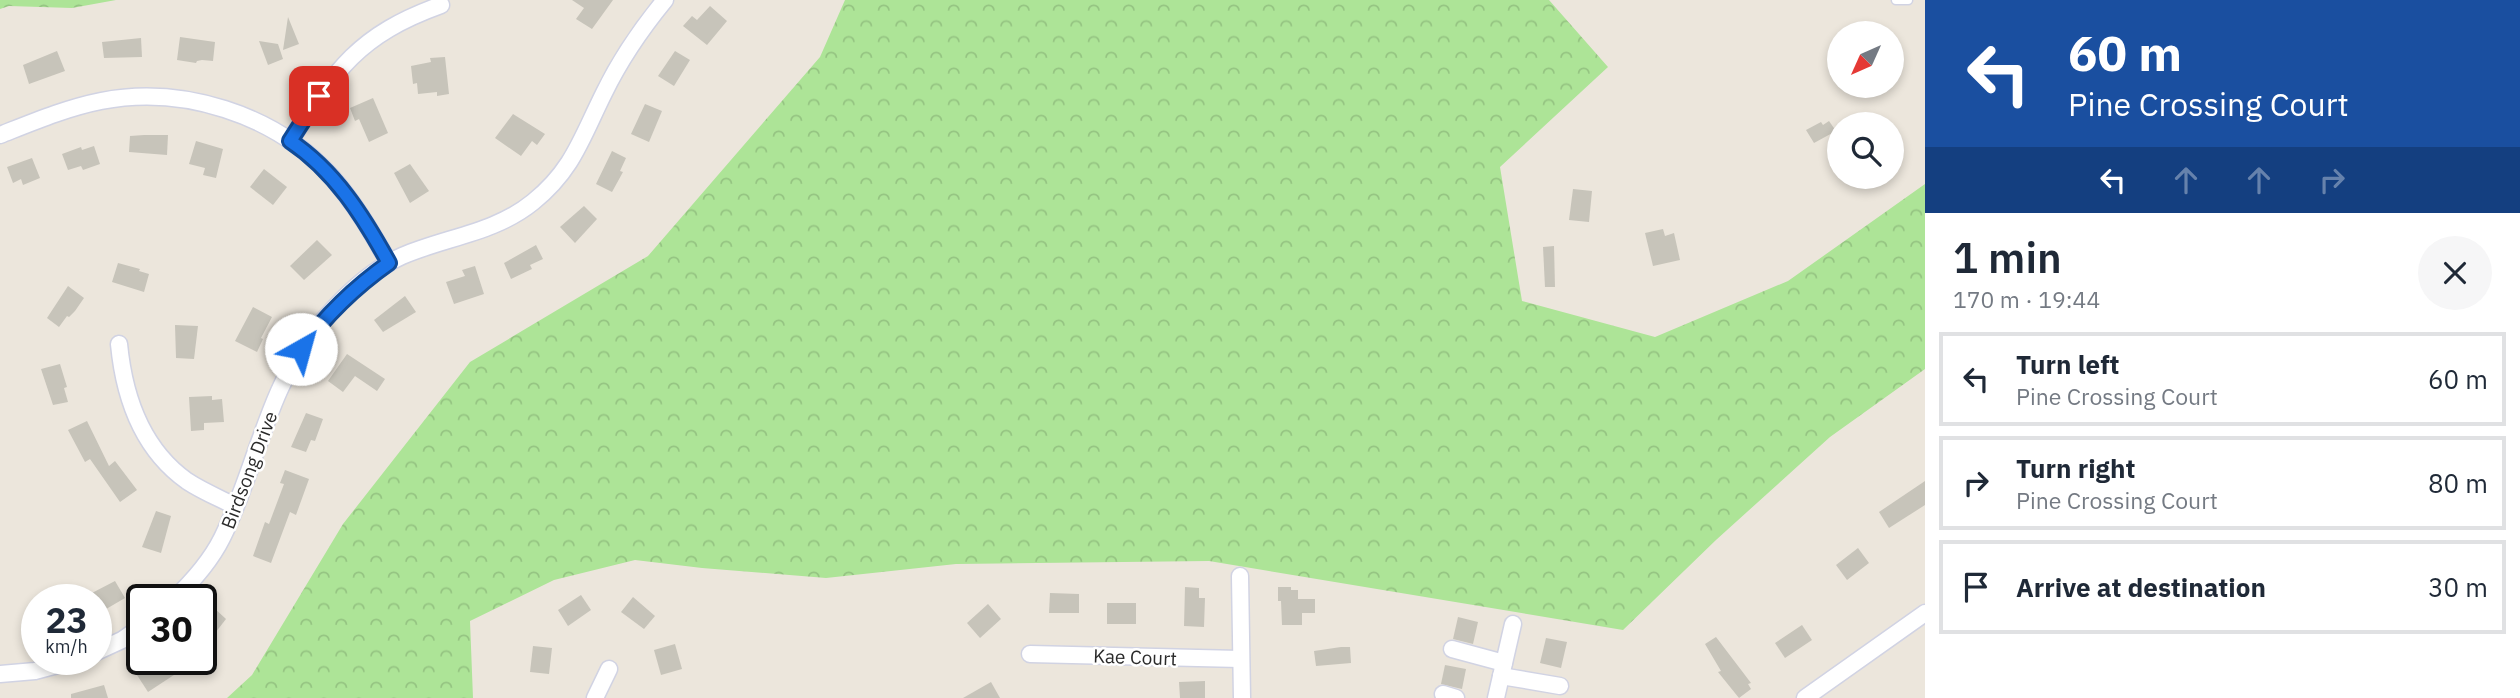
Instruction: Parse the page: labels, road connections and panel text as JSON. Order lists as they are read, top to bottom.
{
  "streets": {
    "street": ["Birdsong Drive", "Kae Court"]
  },
  "north": "bottom left",
  "page": {
    "turn": ["60 m", "Pine Crossing Court"],
    "heading": ["1 min", "170 m · 19:44"],
    "list": [
      {
        "name": "Turn left",
        "note": "Pine Crossing Court",
        "value": "60 m"
      },
      {
        "name": "Turn right",
        "note": "Pine Crossing Court",
        "value": "80 m"
      },
      {
        "name": "Arrive at destination",
        "value": "30 m"
      }
    ],
    "speed": "23 km/h",
    "limit": "30"
  }
}
